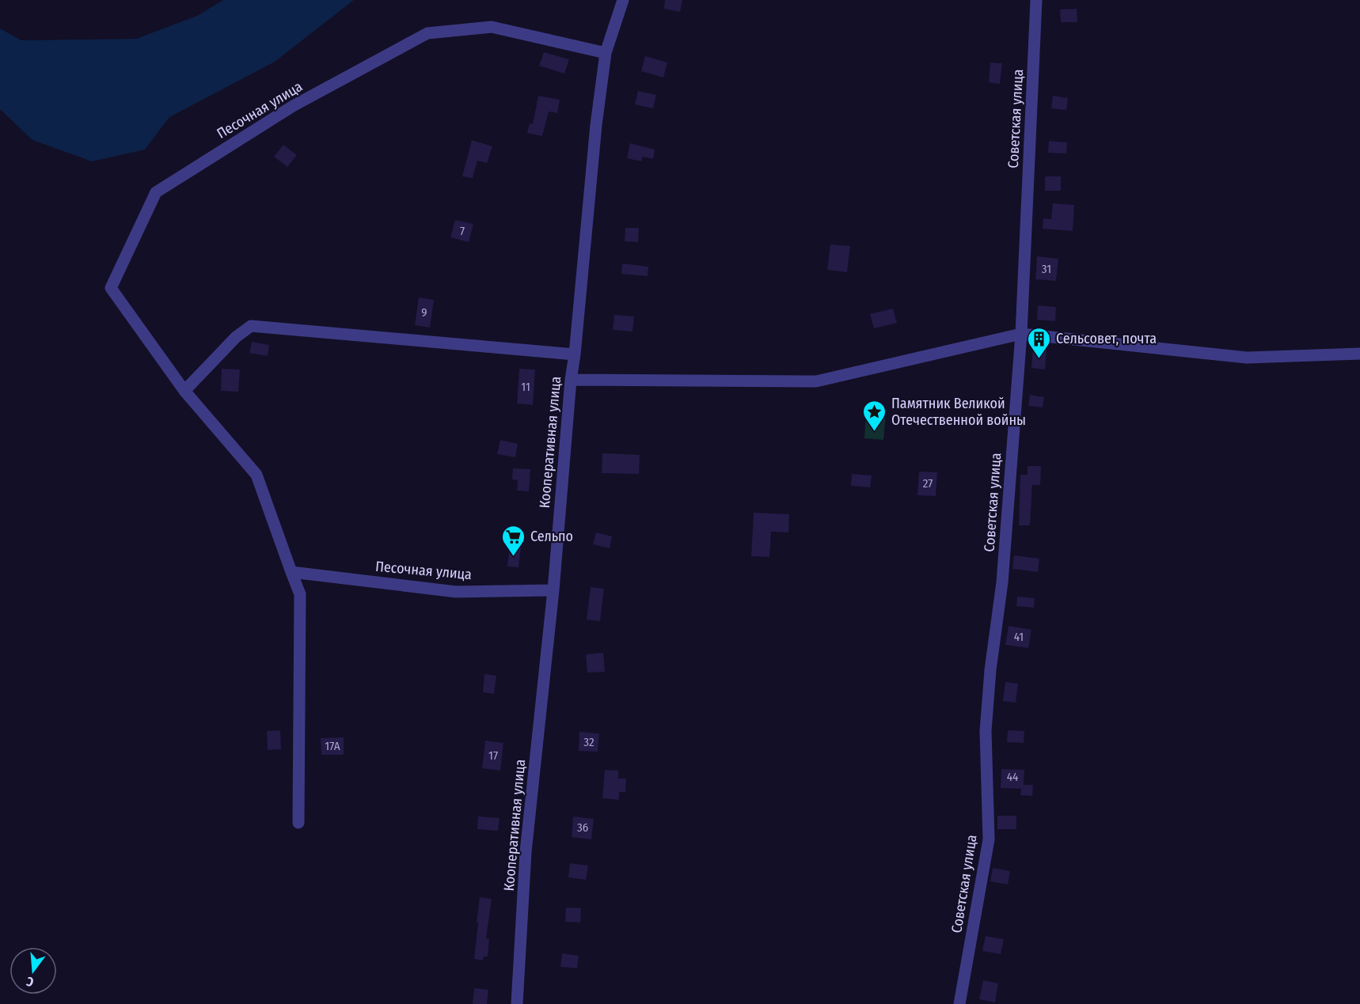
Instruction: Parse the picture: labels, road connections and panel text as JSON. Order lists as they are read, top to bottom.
{
  "streets": {
    "street": ["Песочная улица", "Советская улица", "Кооперативная улица"]
  },
  "crossings": [
    ["Песочная улица", "Кооперативная улица"]
  ],
  "places": {
    "building": ["Сельсовет, почта"],
    "place": ["Памятник Великой Отечественной войны"],
    "supermarket": ["Сельпо"]
  },
  "house_numbers": [
    "7",
    "31",
    "9",
    "11",
    "27",
    "41",
    "32",
    "17А",
    "17",
    "44",
    "36"
  ],
  "north": "bottom"
}
